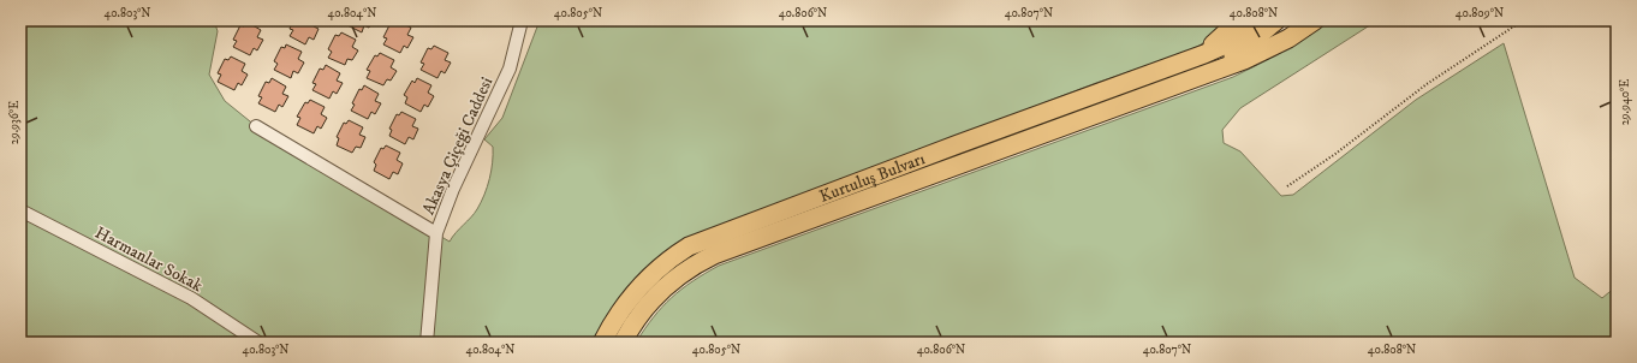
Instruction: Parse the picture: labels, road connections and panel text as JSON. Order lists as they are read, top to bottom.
{
  "streets": {
    "highway": ["Kurtuluş Bulvarı"],
    "street": ["Akasya Çiçeği Caddesi", "Harmanlar Sokak"]
  },
  "coordinates": [
    "40.803°N",
    "40.804°N",
    "40.805°N",
    "40.806°N",
    "40.807°N",
    "40.808°N",
    "40.809°N",
    "29.940°E",
    "29.936°E"
  ]
}
